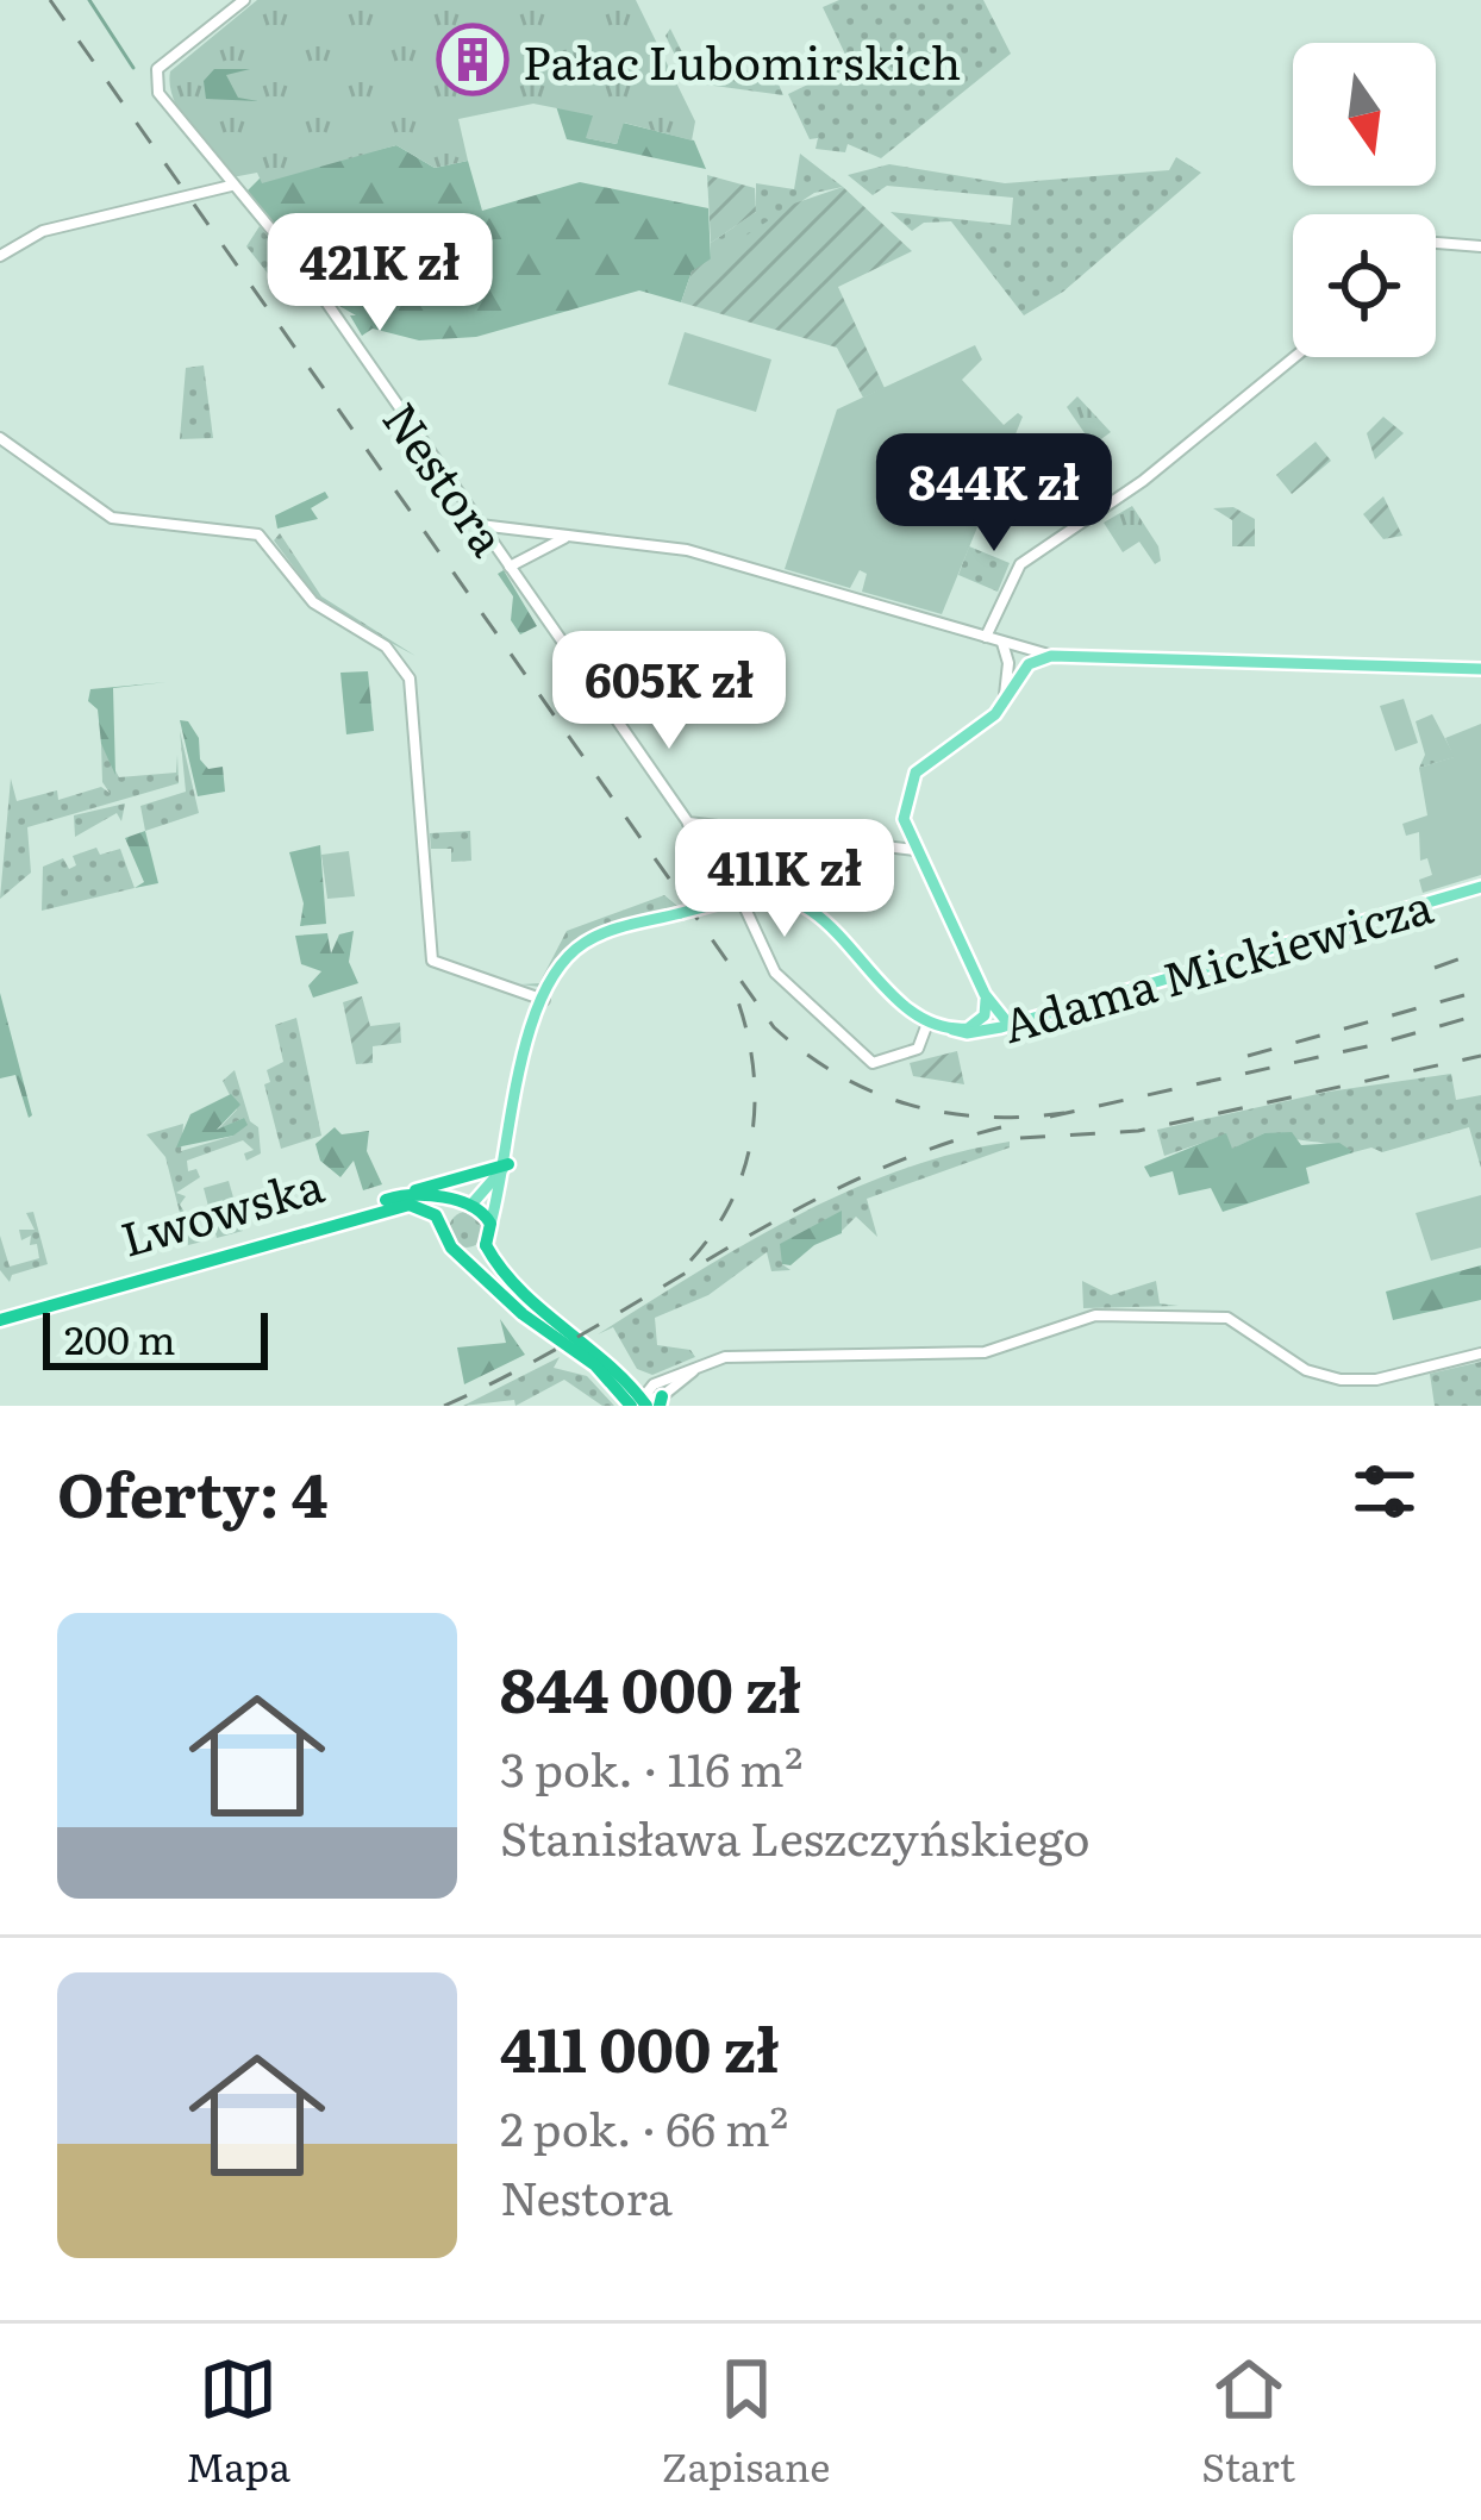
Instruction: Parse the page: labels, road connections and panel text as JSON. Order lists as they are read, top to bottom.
{
  "streets": {
    "highway": ["Lwowska"],
    "main road": ["Adama Mickiewicza"],
    "street": ["Nestora"]
  },
  "places": {
    "building": ["Pałac Lubomirskich"]
  },
  "scale_bar": "200 m",
  "north": "bottom",
  "page": {
    "price": [
      "421K zł",
      "844K zł",
      "605K zł",
      "411K zł"
    ],
    "scale": "200 m",
    "heading": "Oferty: 4",
    "list": [
      {
        "name": "844 000 zł",
        "note": "3 pok. · 116 m² · Stanisława Leszczyńskiego"
      },
      {
        "name": "411 000 zł",
        "note": "2 pok. · 66 m² · Nestora"
      }
    ],
    "tabs": ["Mapa", "Zapisane", "Start"]
  }
}
